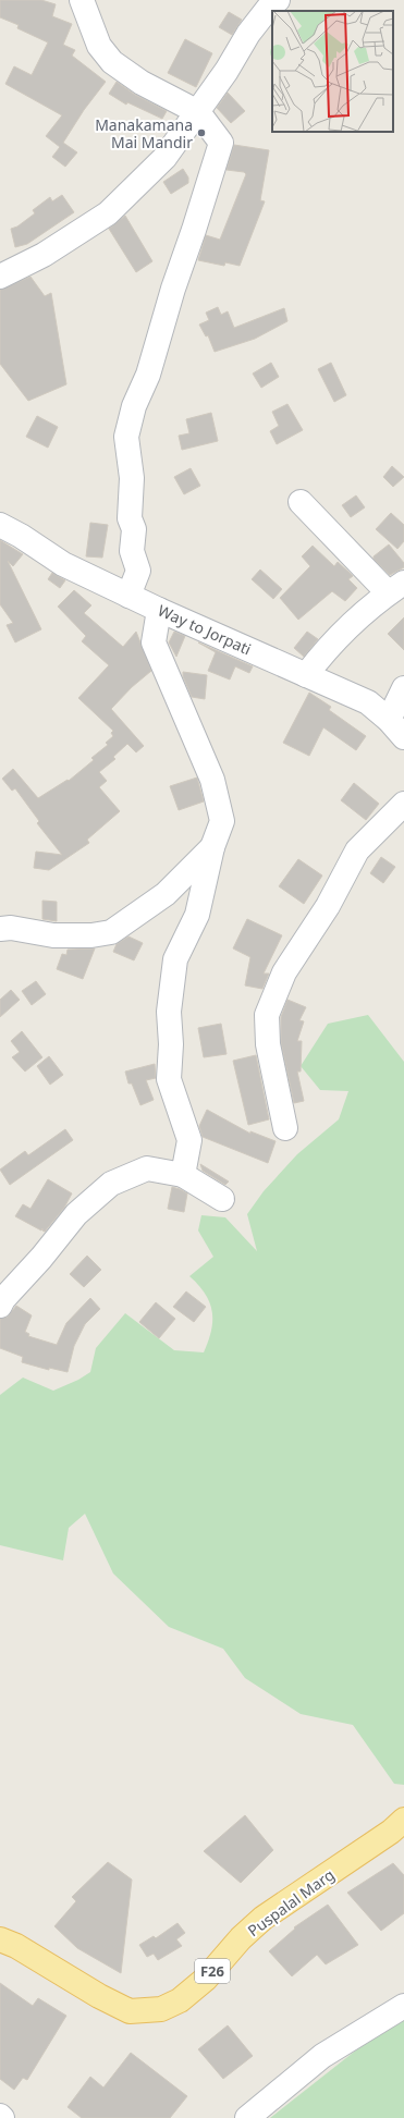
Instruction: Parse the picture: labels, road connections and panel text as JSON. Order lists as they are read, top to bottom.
{
  "streets": {
    "main road": ["Puspalal Marg", "F26"],
    "street": ["Way to Jorpati"]
  },
  "places": ["Manakamana Mai Mandir"]
}
